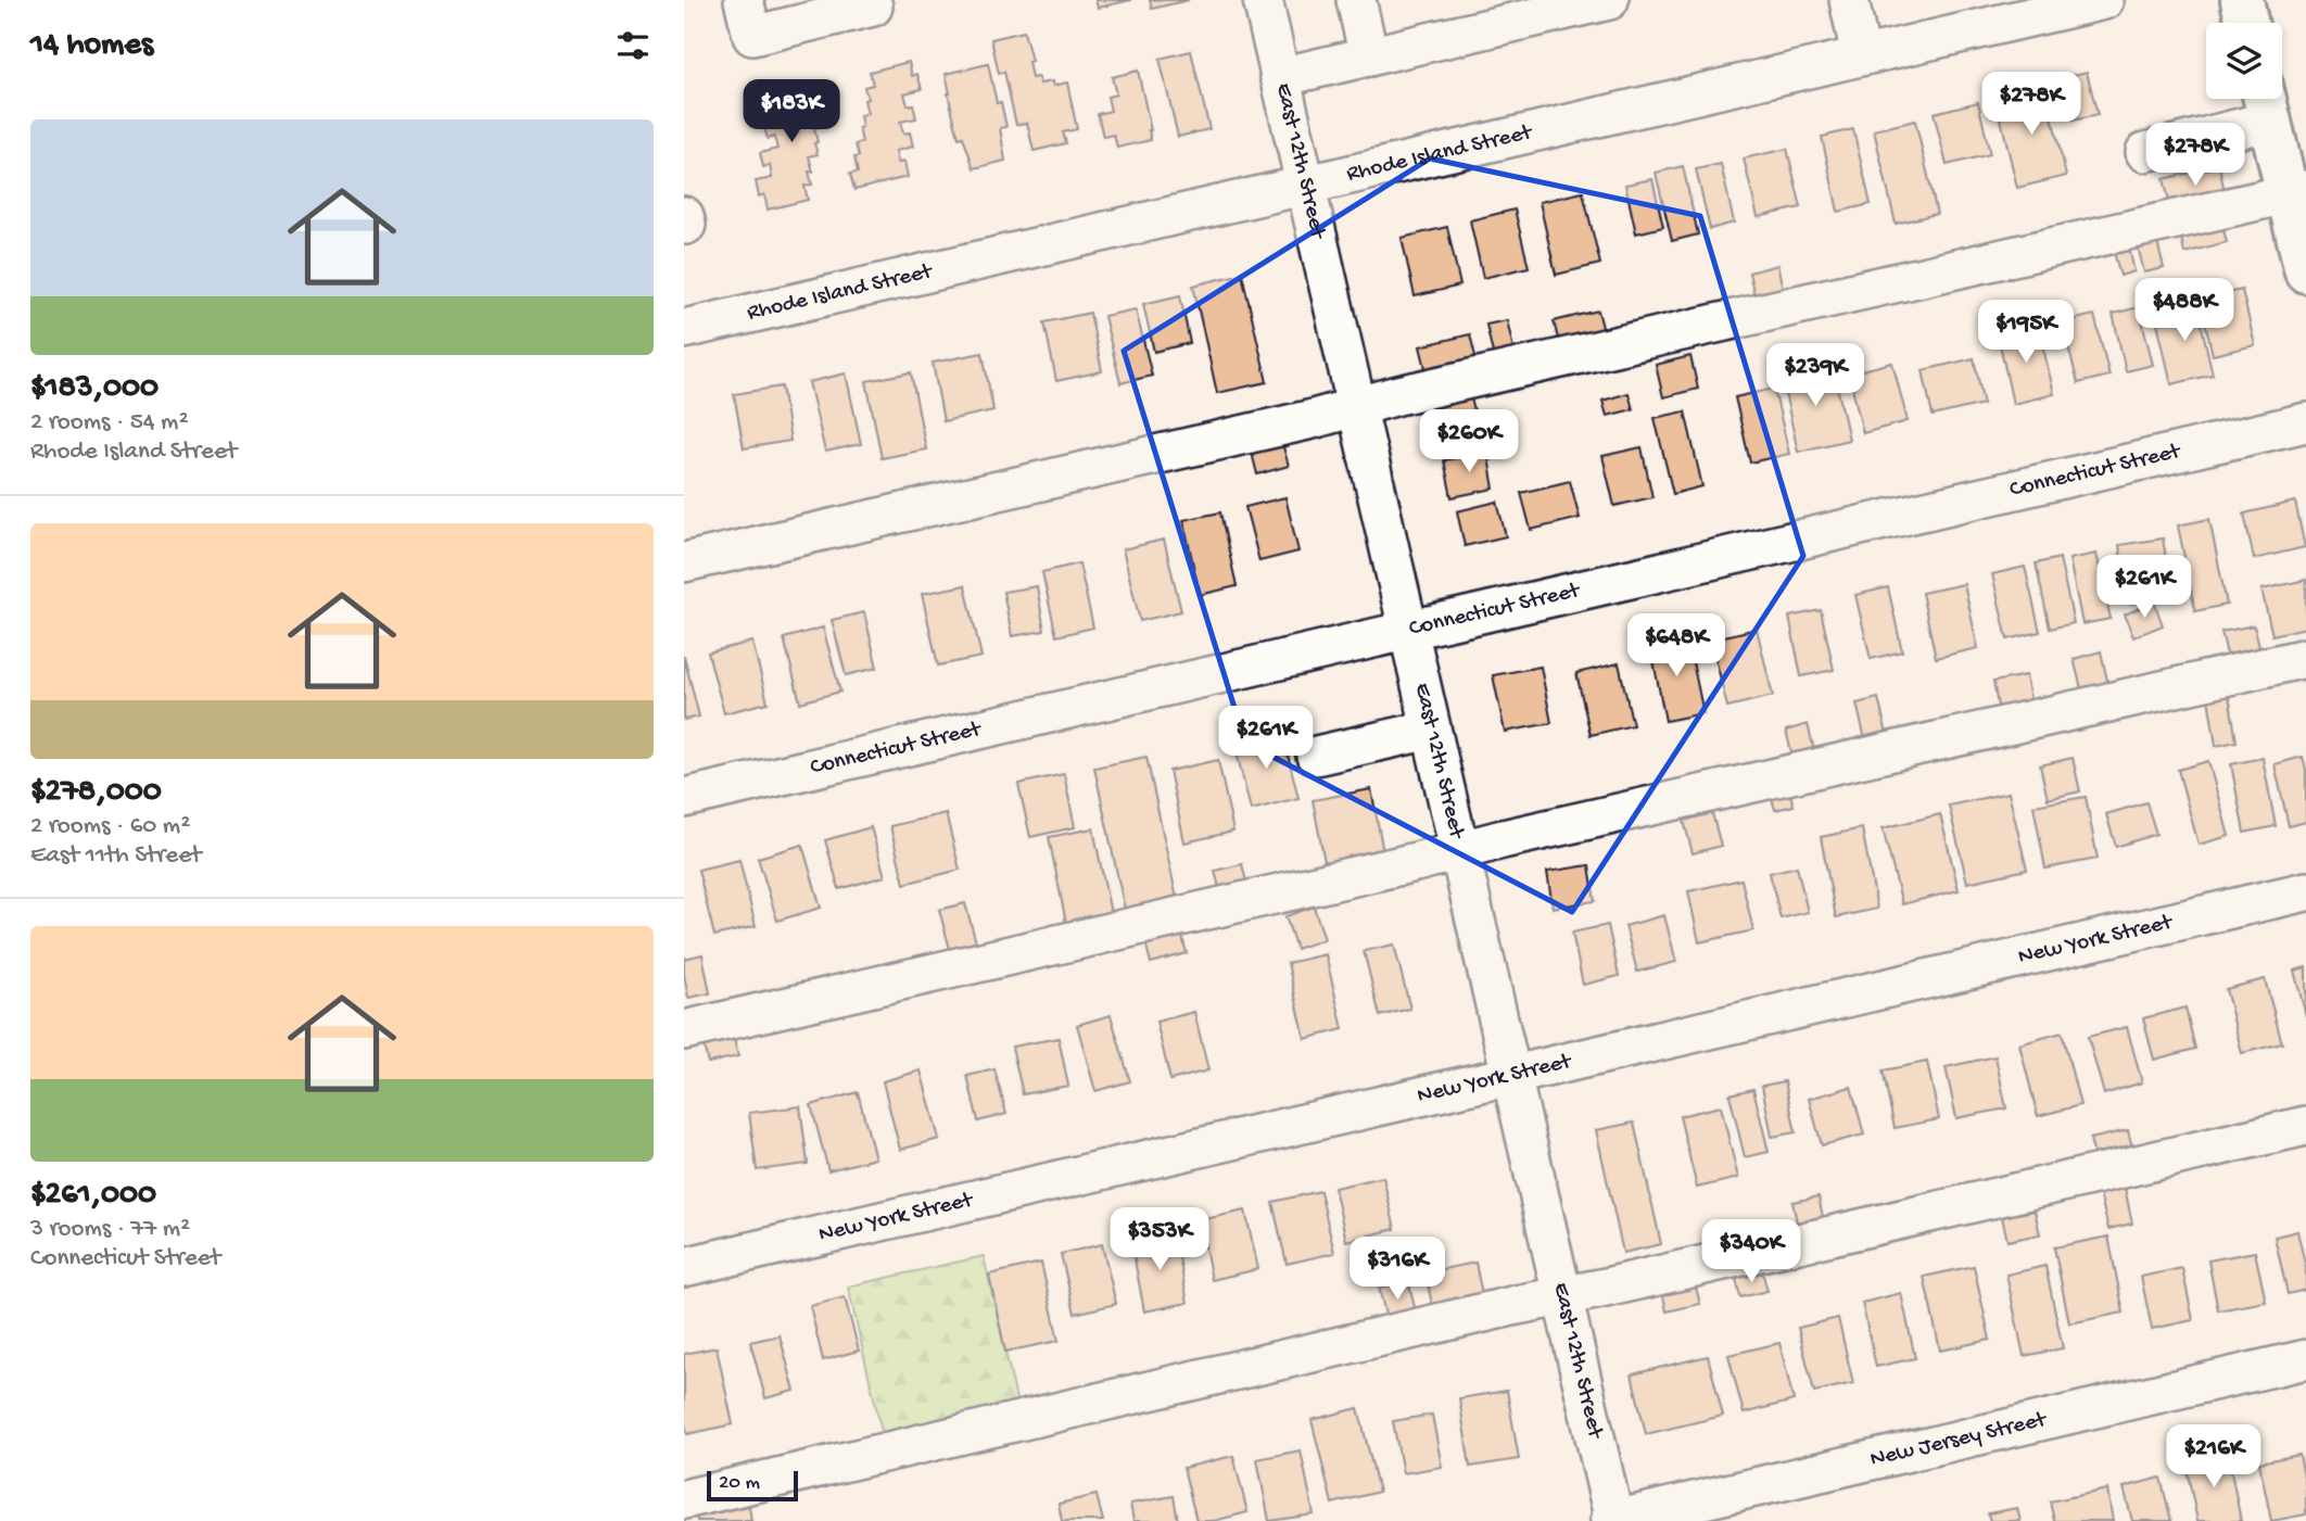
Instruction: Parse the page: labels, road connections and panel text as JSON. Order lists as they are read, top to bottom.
{
  "streets": {
    "street": [
      "Rhode Island Street",
      "East 12th Street",
      "Connecticut Street",
      "New York Street",
      "New Jersey Street"
    ]
  },
  "crossings": [
    ["Rhode Island Street", "East 12th Street"],
    ["East 12th Street", "Connecticut Street"],
    ["East 12th Street", "New York Street"],
    ["East 12th Street", "New Jersey Street"]
  ],
  "scale_bar": "20 m",
  "page": {
    "heading": "14 homes",
    "price": [
      "$278K",
      "$183K",
      "$278K",
      "$488K",
      "$195K",
      "$239K",
      "$260K",
      "$261K",
      "$648K",
      "$261K",
      "$353K",
      "$340K",
      "$316K",
      "$216K"
    ],
    "list": [
      {
        "name": "$183,000",
        "note": "2 rooms · 54 m² · Rhode Island Street"
      },
      {
        "name": "$278,000",
        "note": "2 rooms · 60 m² · East 11th Street"
      },
      {
        "name": "$261,000",
        "note": "3 rooms · 77 m² · Connecticut Street"
      }
    ],
    "scale": "20 m"
  }
}
